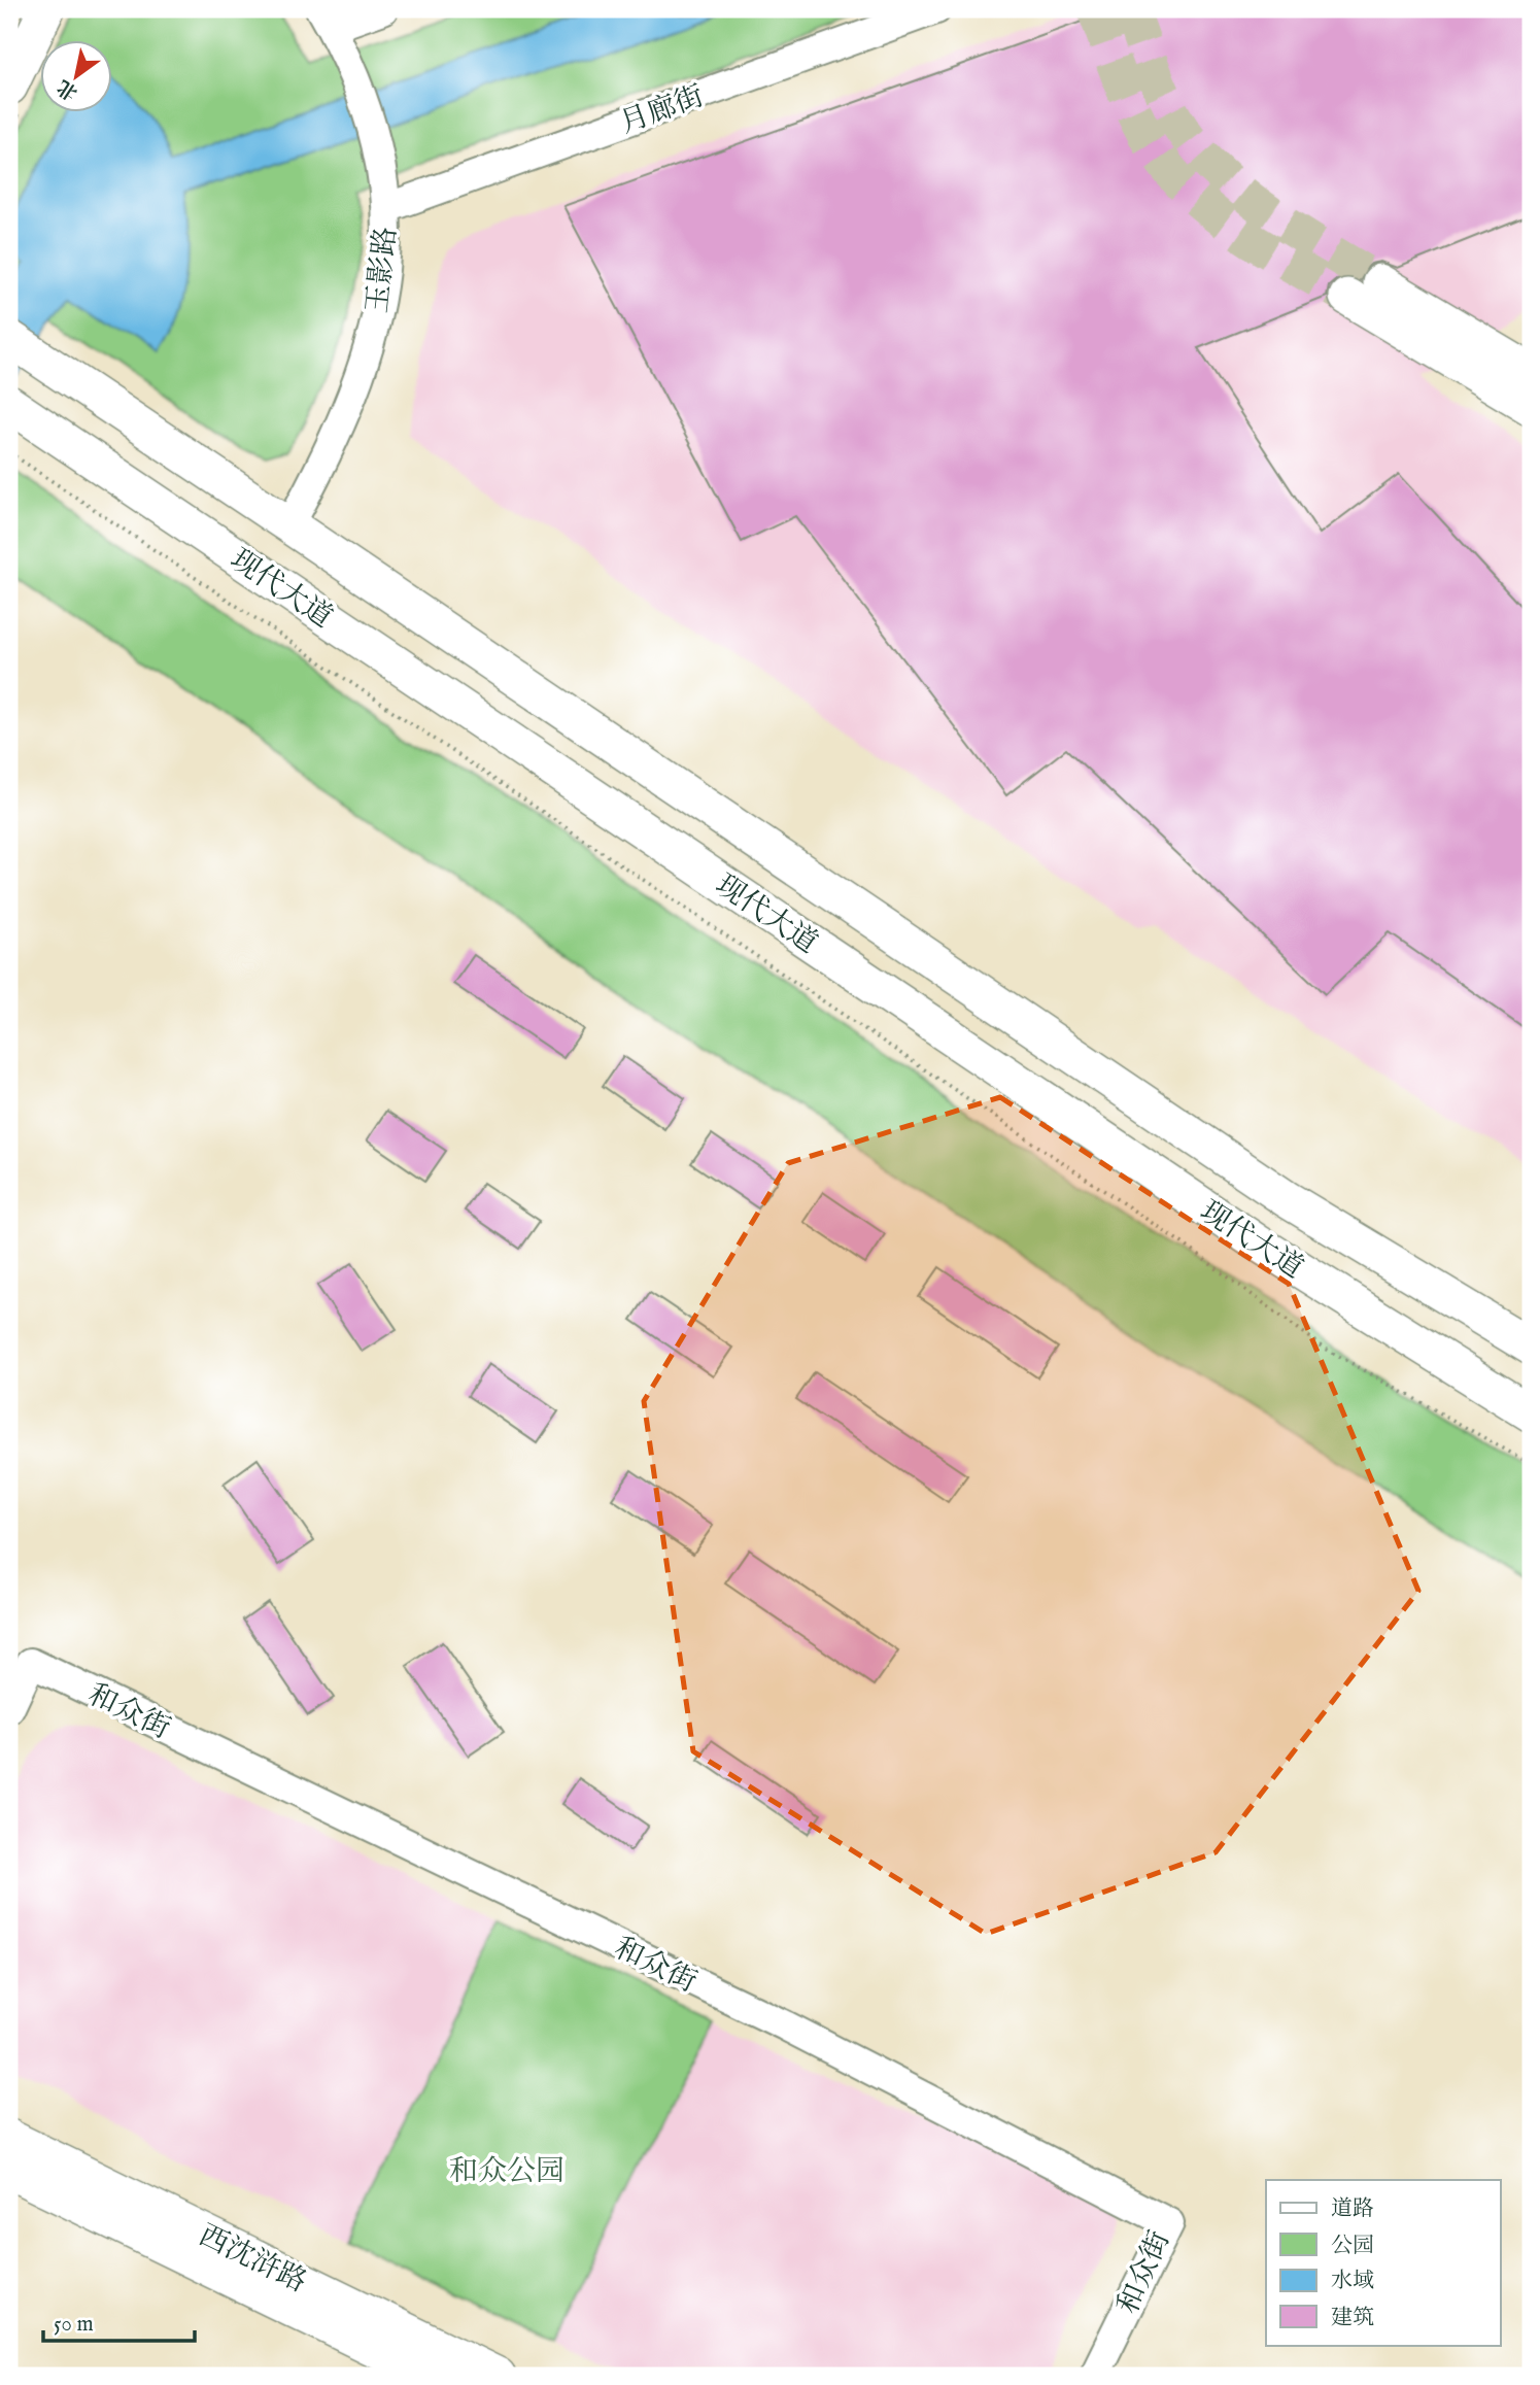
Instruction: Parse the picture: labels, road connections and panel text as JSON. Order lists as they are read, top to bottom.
{
  "streets": {
    "main road": ["现代大道", "西沈浒路"],
    "street": ["月廊街", "玉影路", "和众街"]
  },
  "crossings": [
    ["月廊街", "玉影路"],
    ["玉影路", "现代大道"]
  ],
  "parks": ["和众公园"],
  "legend": [
    "道路",
    "公园",
    "水域",
    "建筑"
  ],
  "scale_bar": "50 m",
  "north": "bottom left"
}
